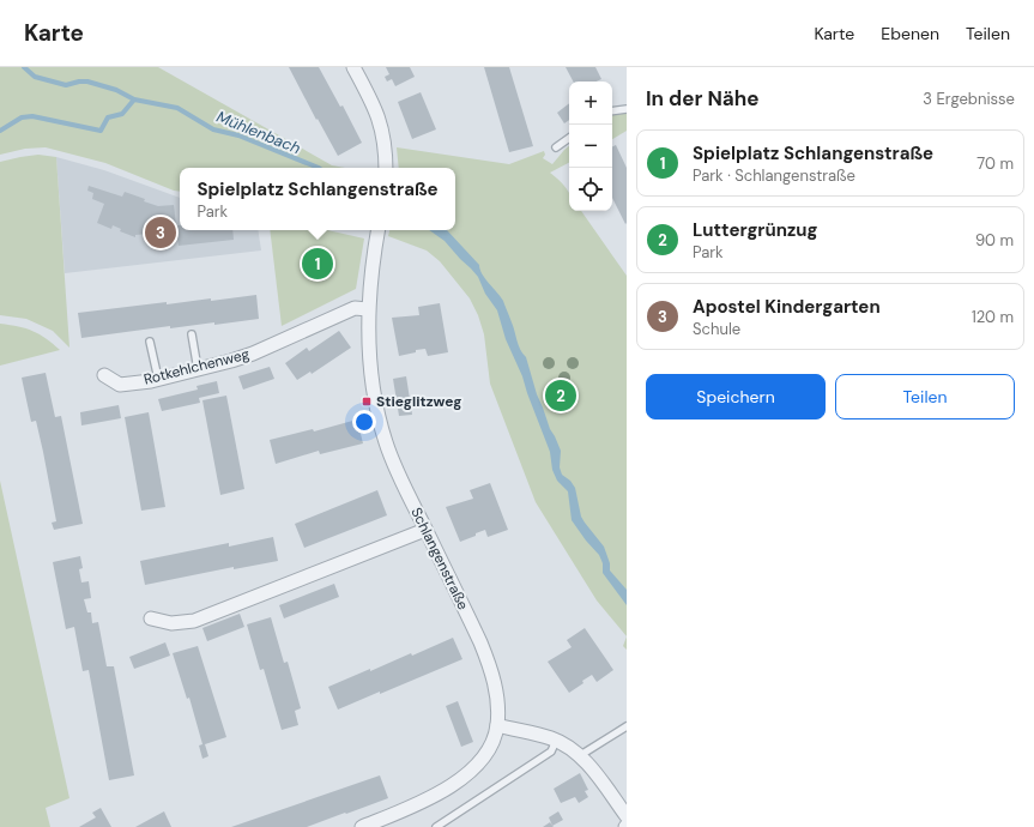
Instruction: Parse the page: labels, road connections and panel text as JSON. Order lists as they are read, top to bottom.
{
  "streets": {
    "street": ["Rotkehlchenweg", "Schlangenstraße"]
  },
  "crossings": [
    ["Rotkehlchenweg", "Schlangenstraße"]
  ],
  "water": ["Mühlenbach"],
  "places": {
    "transit": ["Stieglitzweg"]
  },
  "page": {
    "header": "Karte",
    "nav": ["Karte", "Ebenen", "Teilen"],
    "heading": ["In der Nähe", "3 Ergebnisse"],
    "map_buttons": ["+", "−"],
    "list": [
      {
        "mark": "1",
        "name": "Spielplatz Schlangenstraße",
        "note": "Park · Schlangenstraße",
        "value": "70 m"
      },
      {
        "mark": "2",
        "name": "Luttergrünzug",
        "note": "Park",
        "value": "90 m"
      },
      {
        "mark": "3",
        "name": "Apostel Kindergarten",
        "note": "Schule",
        "value": "120 m"
      }
    ],
    "popup": ["Spielplatz Schlangenstraße", "Park"],
    "pins": ["3", "1", "2"],
    "buttons": ["Speichern", "Teilen"]
  }
}
